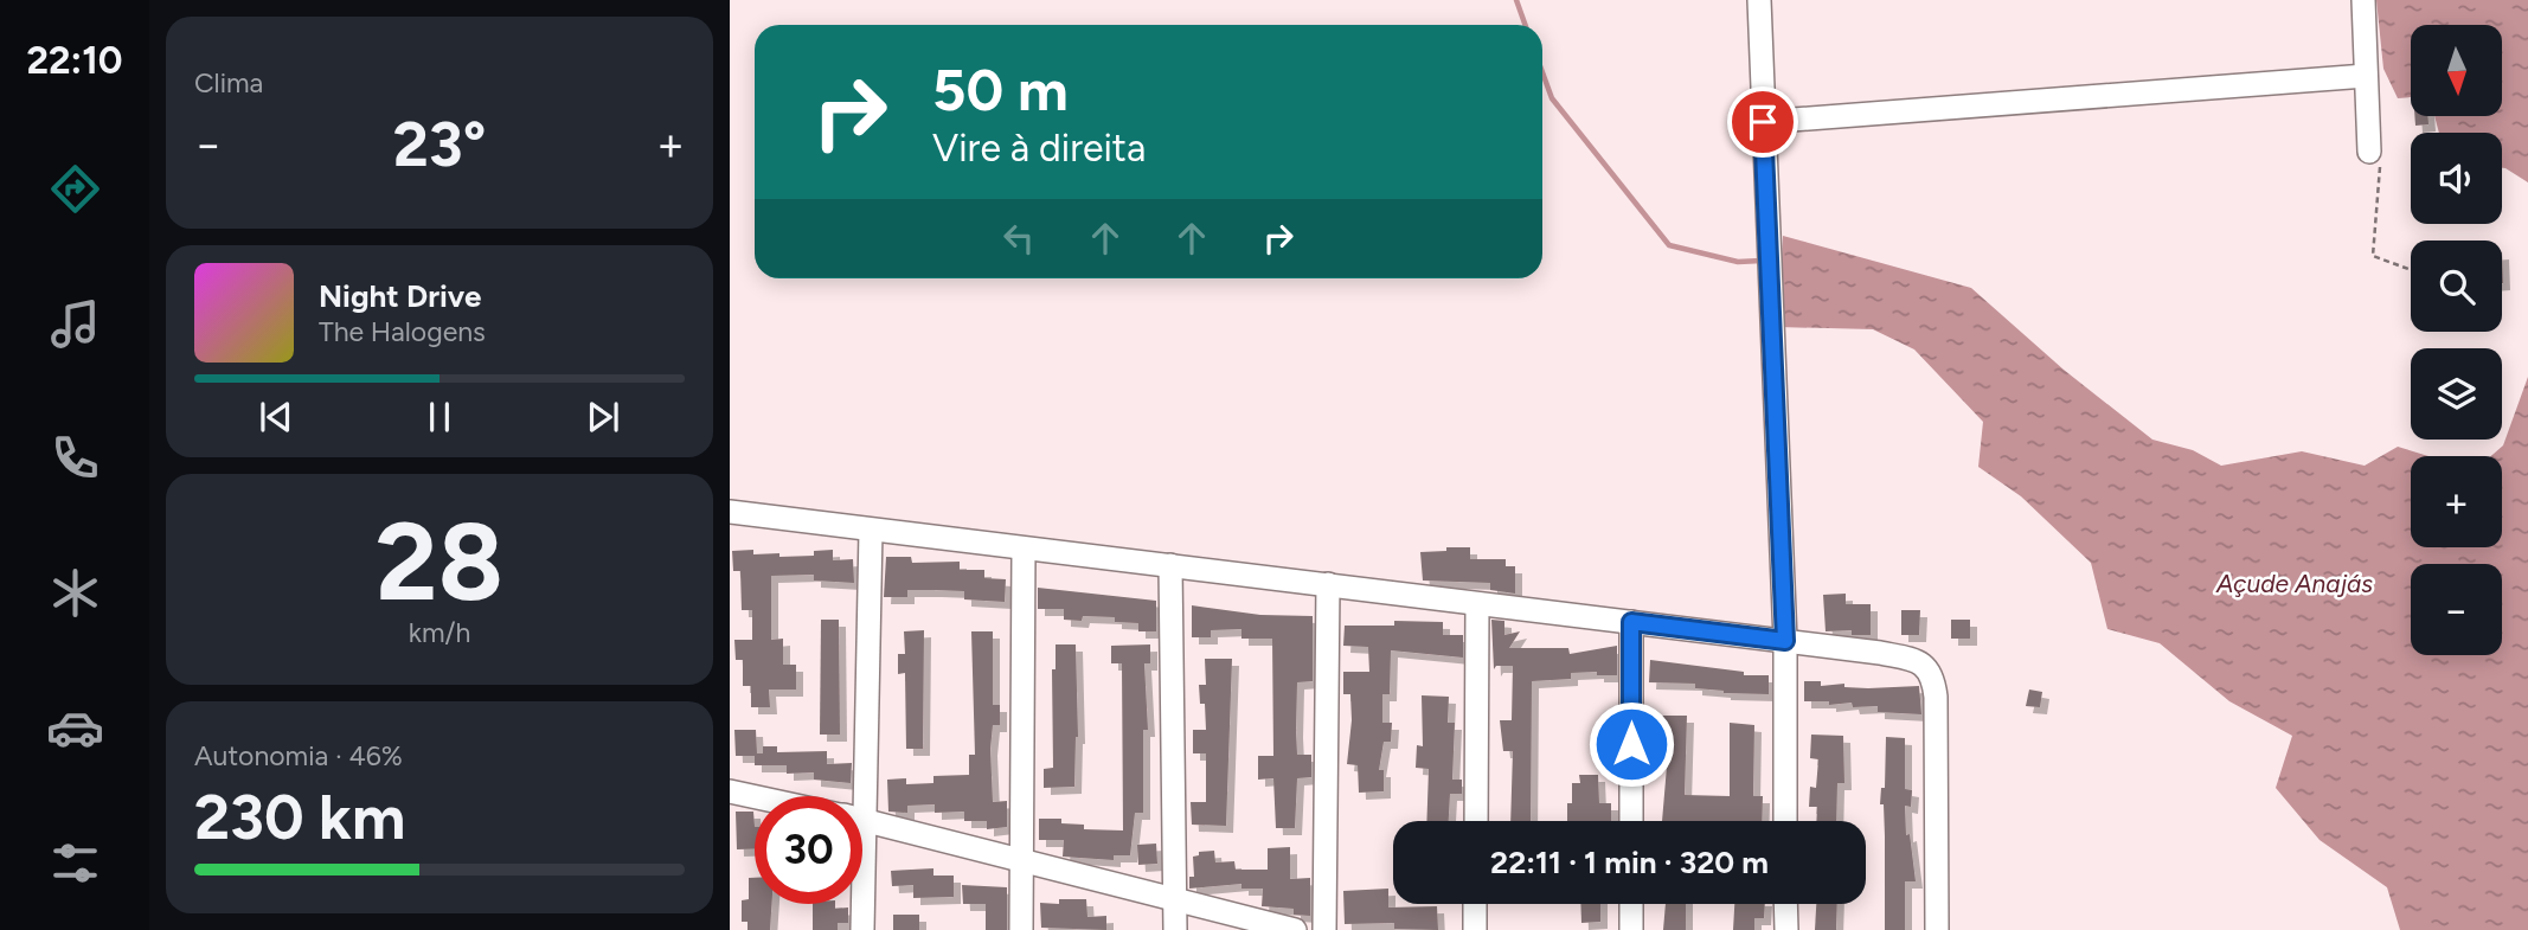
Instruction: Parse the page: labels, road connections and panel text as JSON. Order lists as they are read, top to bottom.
{
  "water": ["Açude Anajás"],
  "north": "bottom",
  "page": {
    "tabs": "22:10",
    "tile": [
      "Clima",
      ["28", "km/h"],
      ["Autonomia · 46%", "230 km"]
    ],
    "map_buttons": ["+", "−"],
    "turn": ["50 m", "Vire à direita"],
    "heat": ["−", "23°", "+"],
    "song": ["Night Drive", "The Halogens"],
    "limit": "30",
    "trip": "22:11 · 1 min · 320 m"
  }
}
